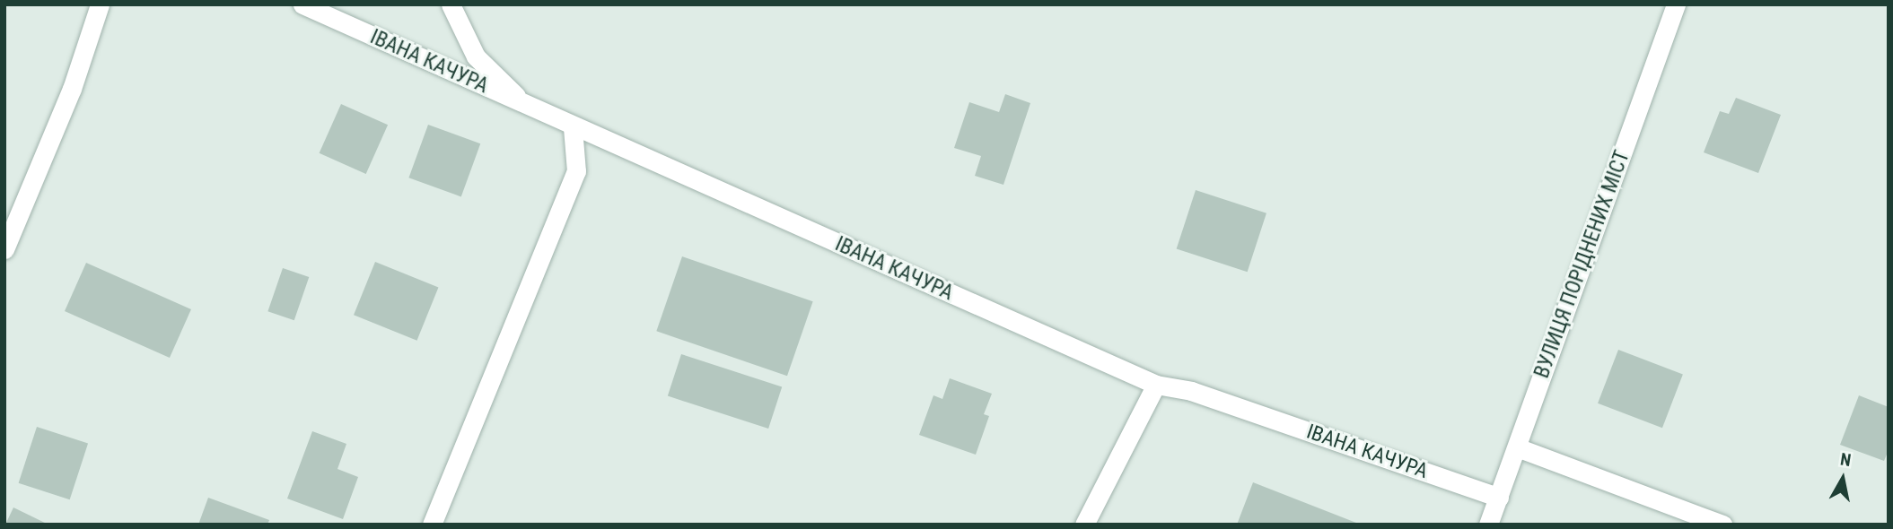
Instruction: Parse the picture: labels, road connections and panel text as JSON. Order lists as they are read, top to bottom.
{
  "streets": {
    "street": ["ІВАНА КАЧУРА", "ВУЛИЦЯ ПОРІДНЕНИХ МІСТ"]
  },
  "crossings": [
    ["ІВАНА КАЧУРА", "ВУЛИЦЯ ПОРІДНЕНИХ МІСТ"]
  ],
  "north": "top"
}
